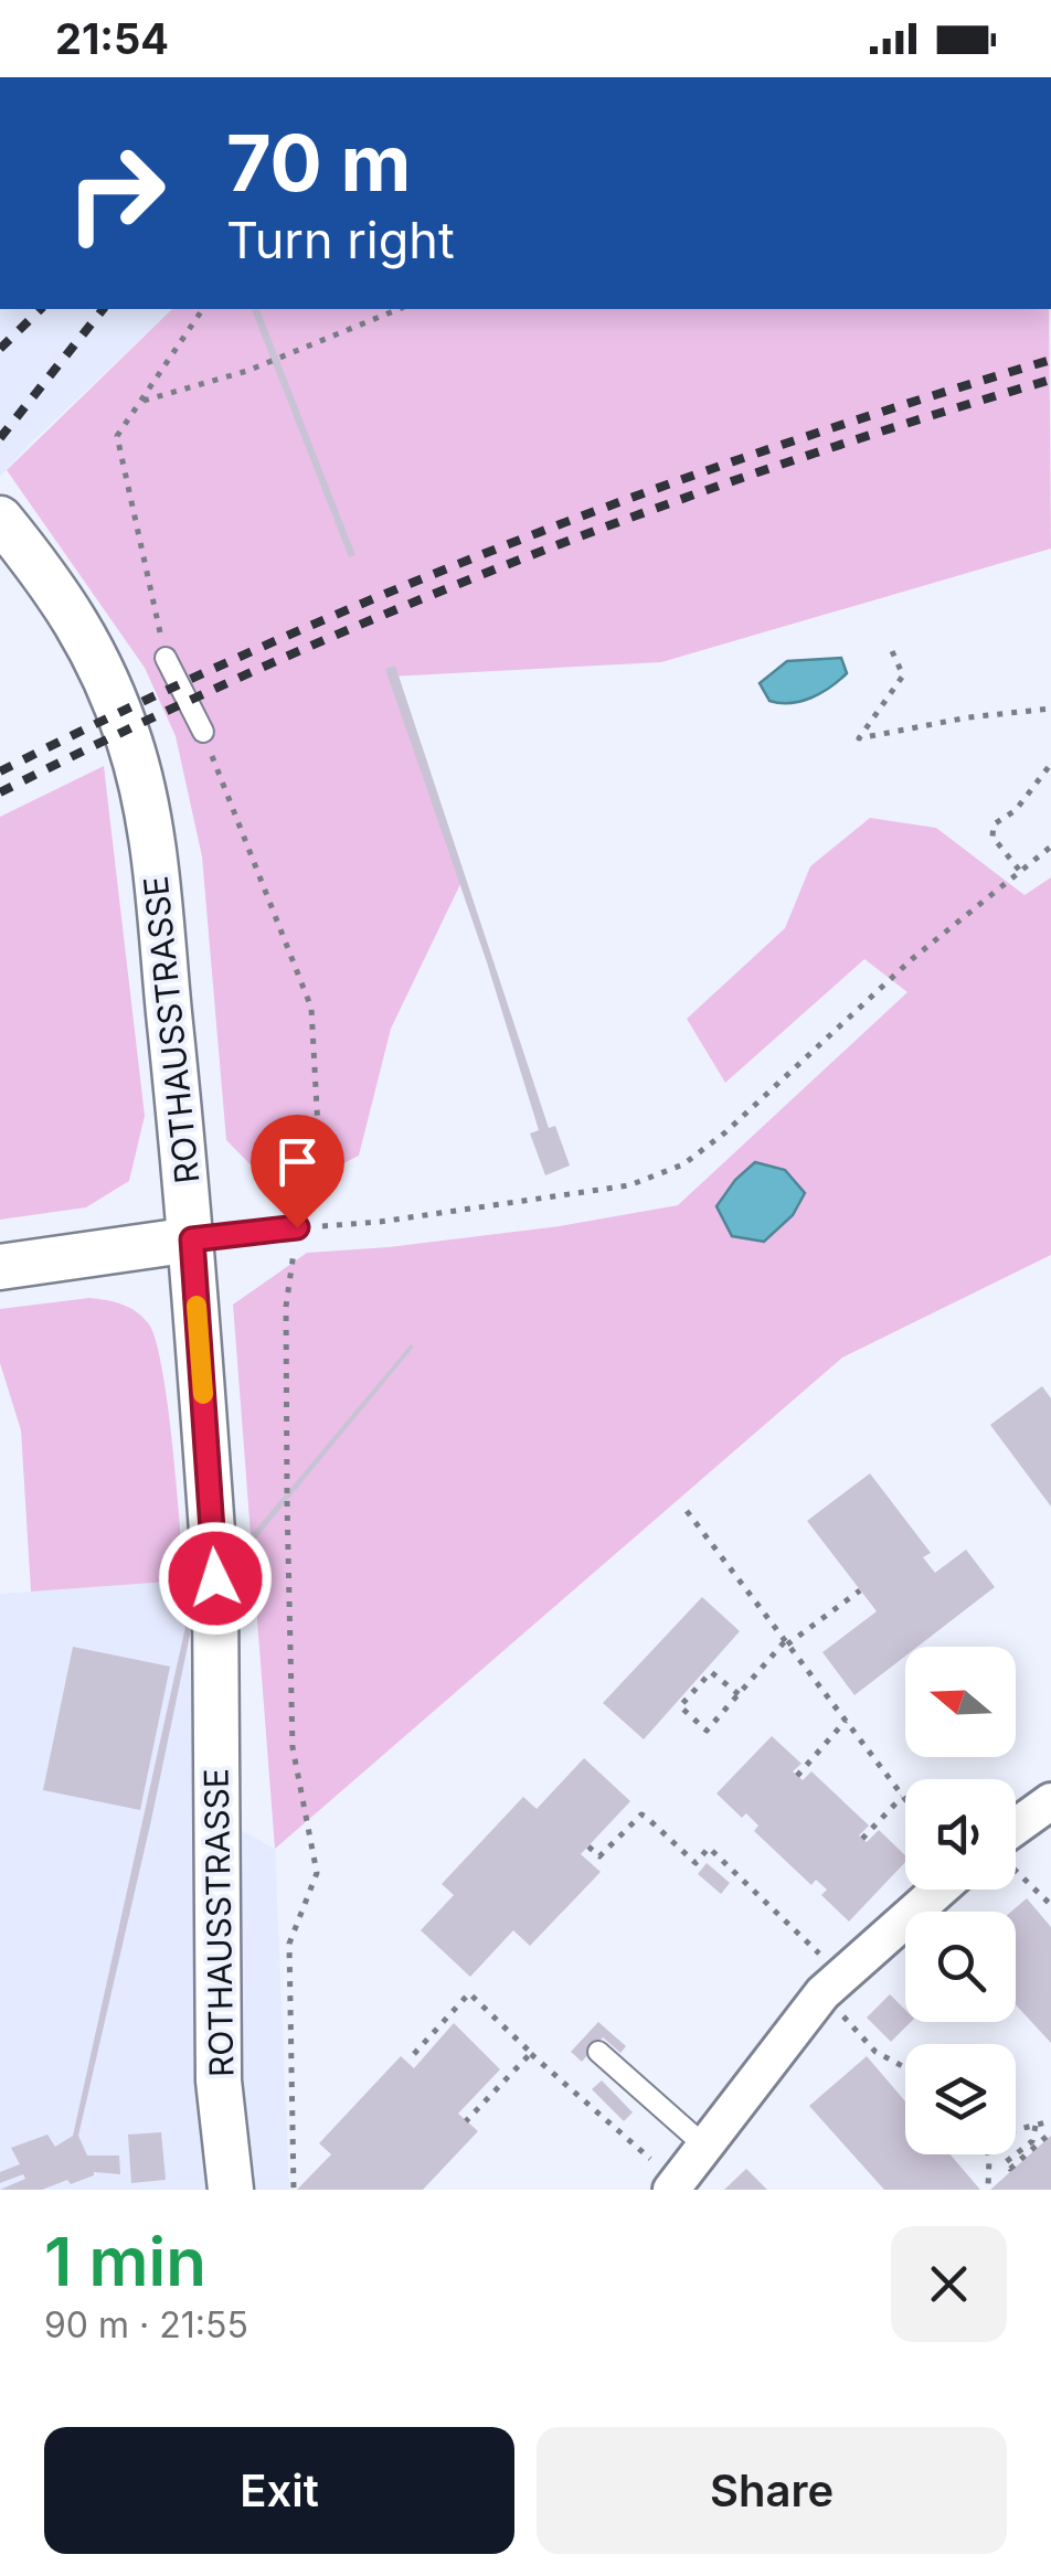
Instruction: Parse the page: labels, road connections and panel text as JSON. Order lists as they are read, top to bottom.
{
  "streets": {
    "street": ["ROTHAUSSTRASSE"]
  },
  "north": "left",
  "page": {
    "status": "21:54",
    "turn": ["70 m", "Turn right"],
    "heading": ["1 min", "90 m · 21:55"],
    "buttons": ["Exit", "Share"]
  }
}
